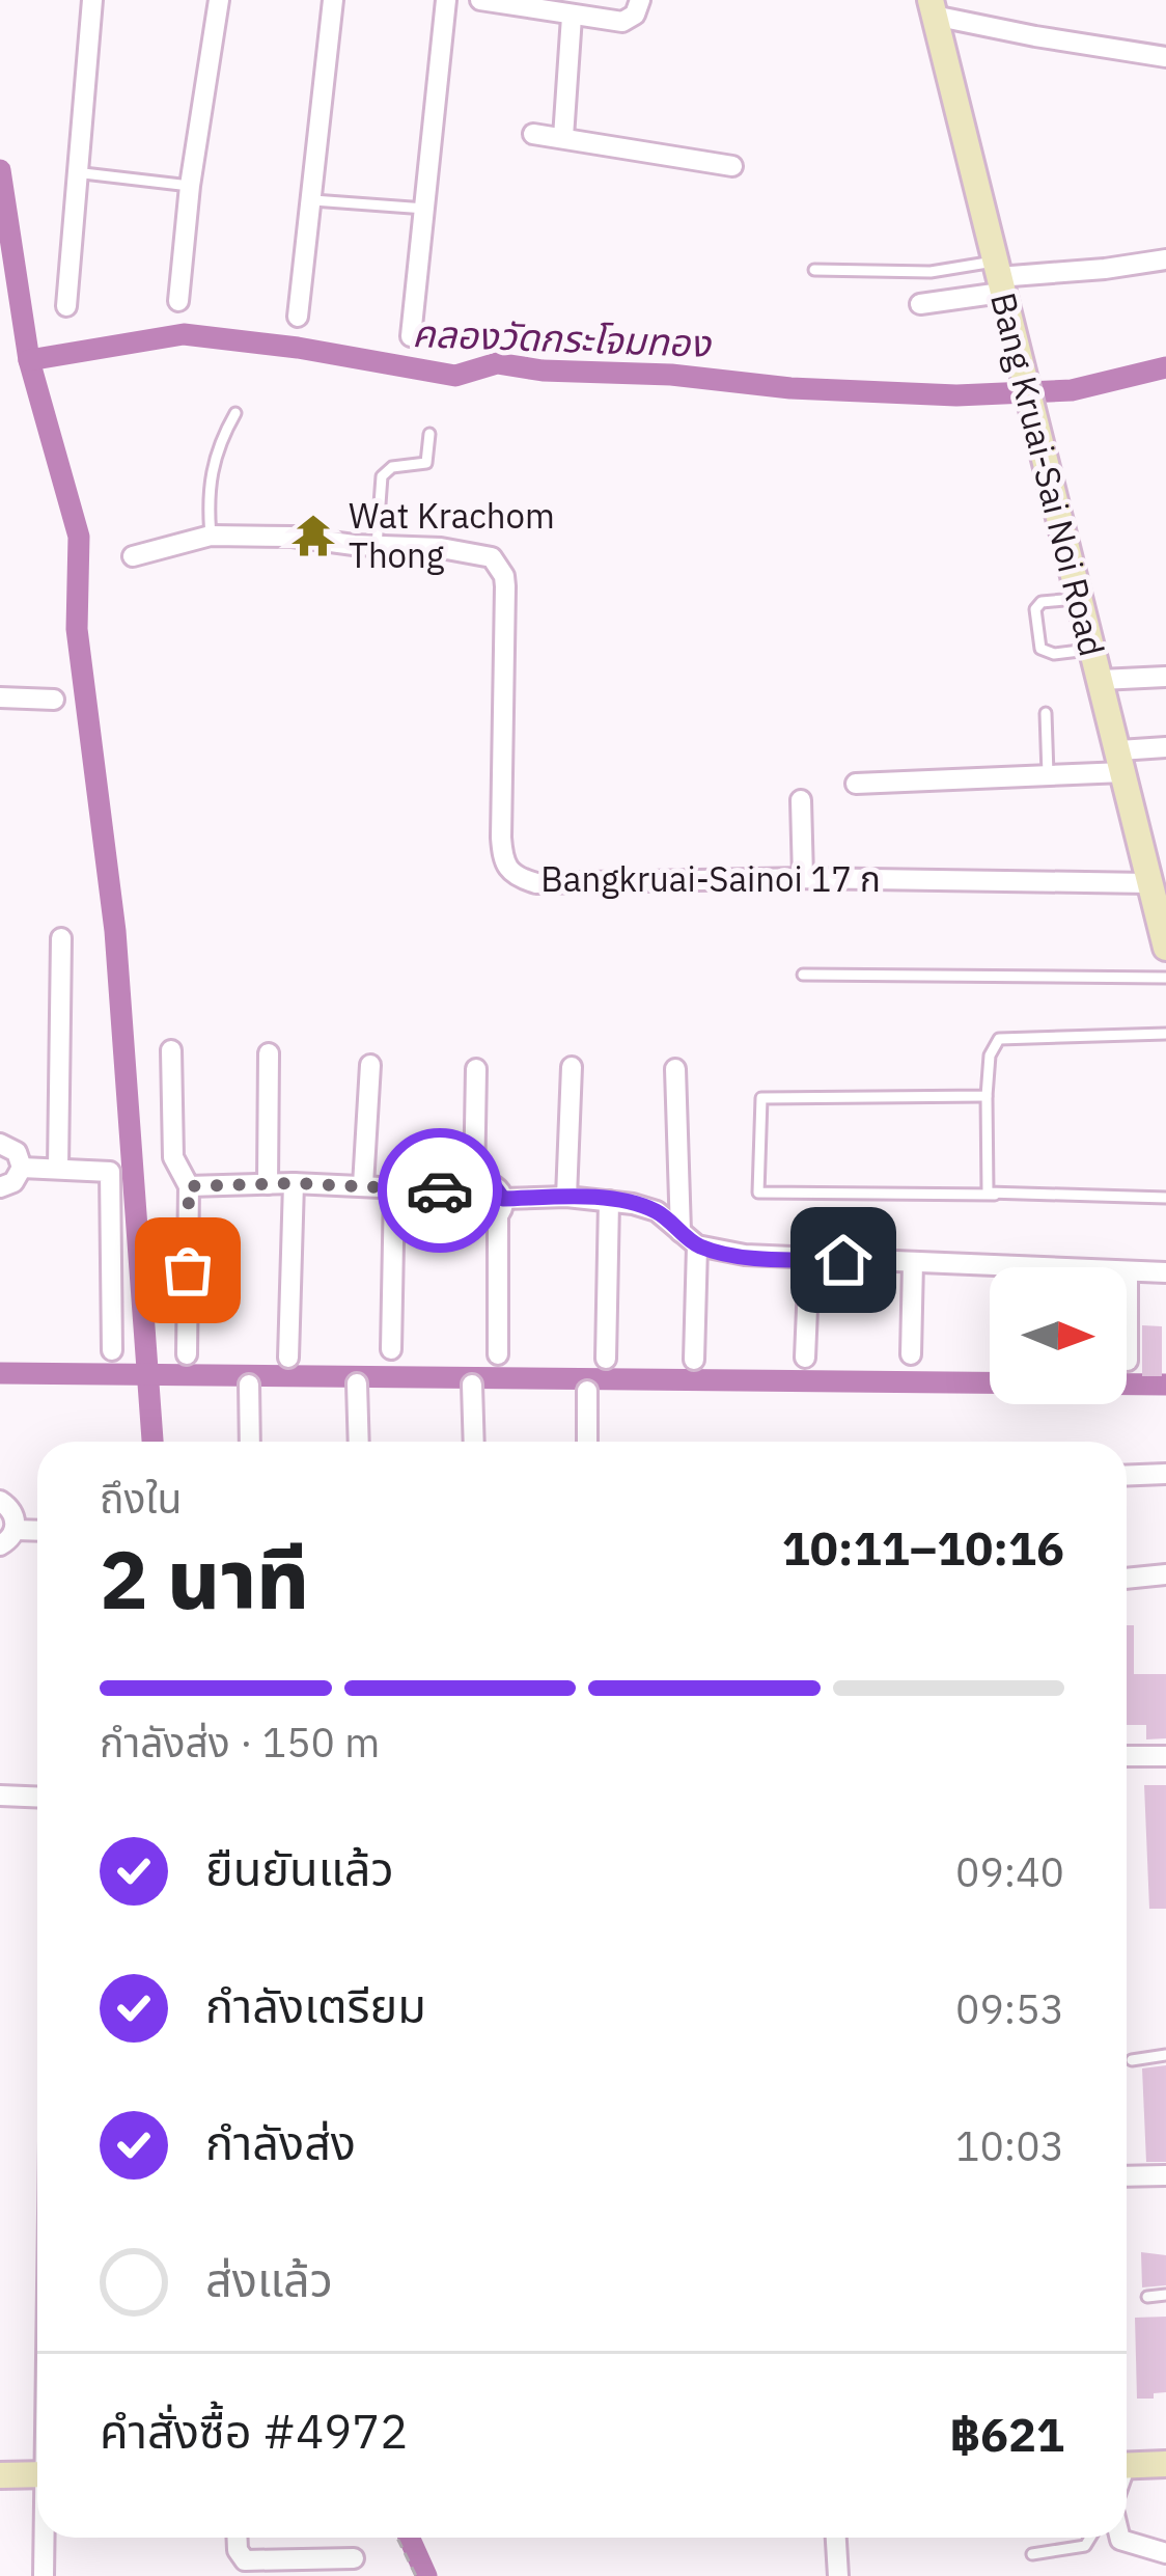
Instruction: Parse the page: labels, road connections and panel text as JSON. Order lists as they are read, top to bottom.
{
  "streets": {
    "main road": ["Bang Kruai-Sai Noi Road"],
    "street": ["Bangkruai-Sainoi 17 ก"]
  },
  "crossings": [
    ["Bang Kruai-Sai Noi Road", "Bangkruai-Sainoi 17 ก"]
  ],
  "water": ["คลองวัดกระโจมทอง"],
  "places": {
    "temple": ["Wat Krachom Thong"]
  },
  "north": "right",
  "page": {
    "heading": ["2 นาที", "ถึงใน", "10:11–10:16"],
    "panel": ["คำสั่งซื้อ #4972", "฿621"],
    "bar": "กำลังส่ง · 150 m",
    "list": [
      ["ยืนยันแล้ว", "09:40"],
      ["กำลังเตรียม", "09:53"],
      ["กำลังส่ง", "10:03"],
      "ส่งแล้ว"
    ]
  }
}
